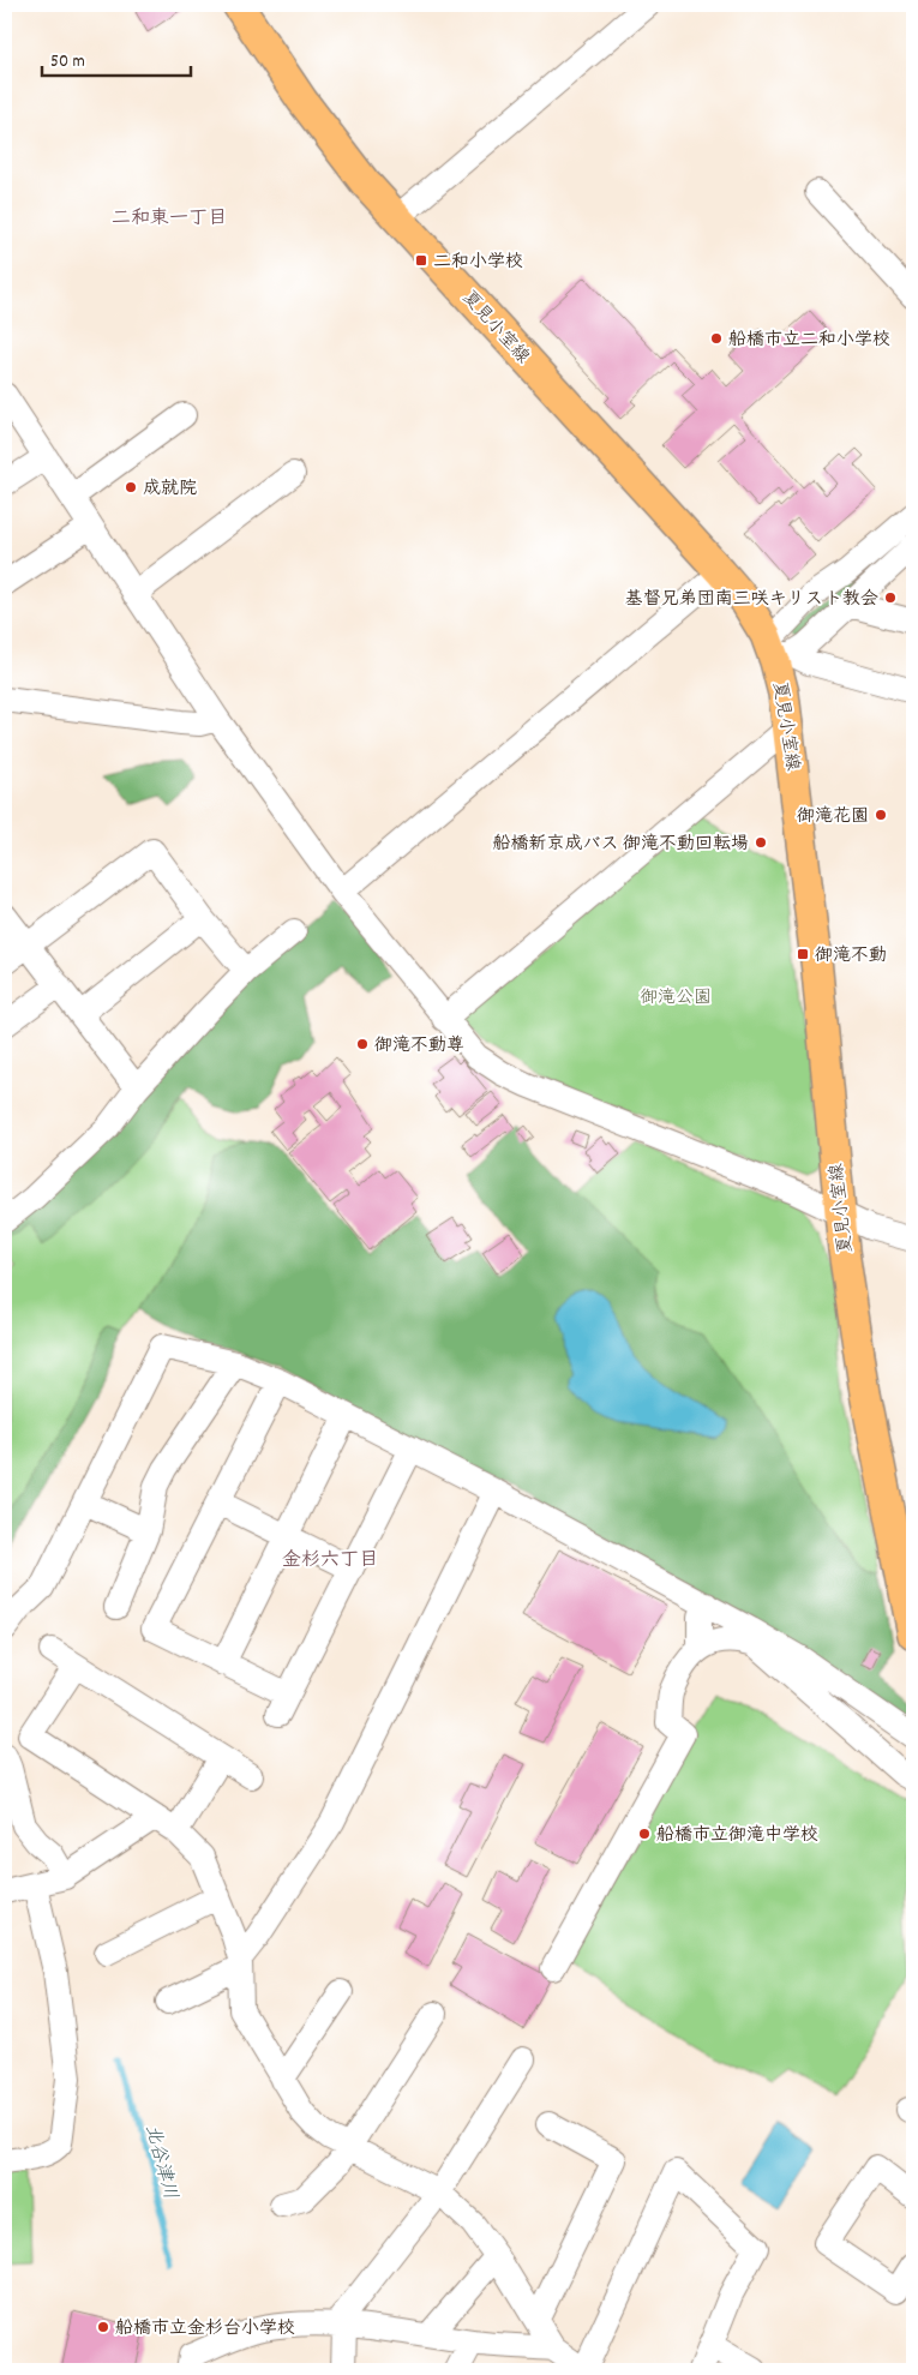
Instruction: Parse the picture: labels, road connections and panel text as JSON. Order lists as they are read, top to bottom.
{
  "streets": {
    "main road": ["夏見小室線"]
  },
  "districts": ["二和東一丁目", "金杉六丁目"],
  "water": ["北谷津川"],
  "parks": ["御滝公園"],
  "places": {
    "transit": ["二和小学校", "御滝不動"],
    "other": [
      "船橋市立二和小学校",
      "成就院",
      "基督兄弟団南三咲キリスト教会",
      "御滝花園",
      "船橋新京成バス 御滝不動回転場",
      "御滝不動尊",
      "船橋市立御滝中学校",
      "船橋市立金杉台小学校"
    ]
  },
  "scale_bar": "50 m"
}
